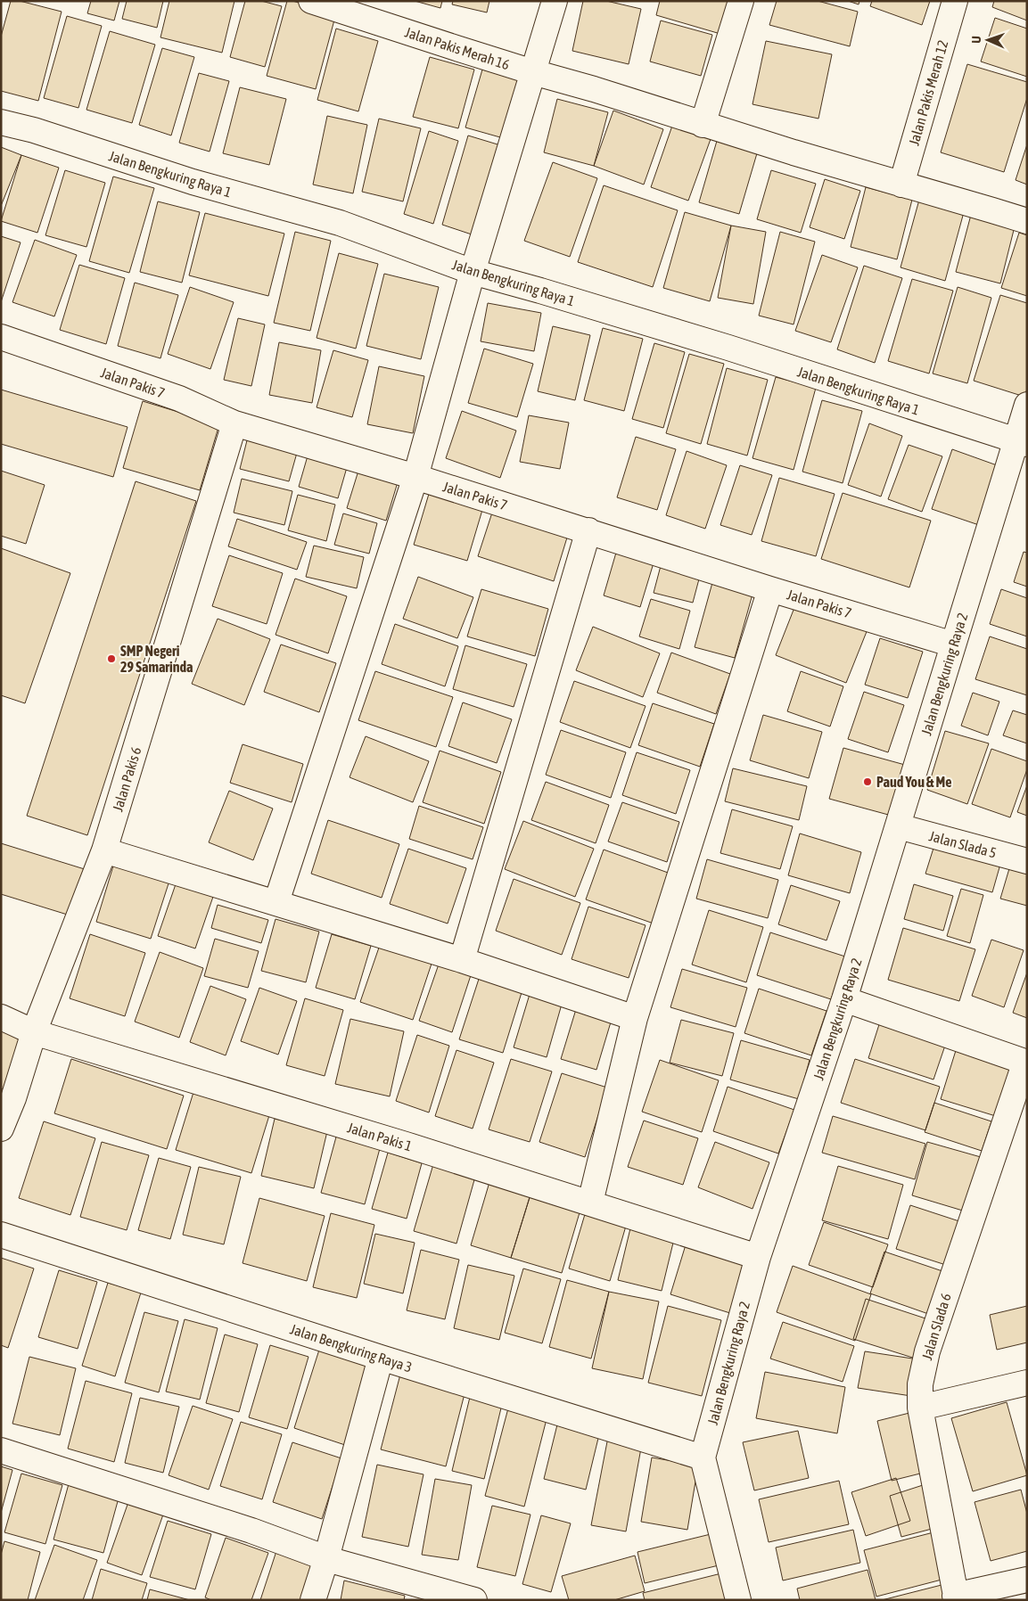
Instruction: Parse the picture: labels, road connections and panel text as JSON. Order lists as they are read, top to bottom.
{
  "streets": {
    "street": [
      "Jalan Pakis Merah 16",
      "Jalan Pakis Merah 12",
      "Jalan Bengkuring Raya 1",
      "Jalan Pakis 7",
      "Jalan Bengkuring Raya 2",
      "Jalan Pakis 6",
      "Jalan Slada 5",
      "Jalan Pakis 1",
      "Jalan Slada 6",
      "Jalan Bengkuring Raya 3"
    ]
  },
  "crossings": [
    ["Jalan Pakis Merah 16", "Jalan Pakis Merah 12"],
    ["Jalan Bengkuring Raya 1", "Jalan Bengkuring Raya 2"],
    ["Jalan Pakis 7", "Jalan Bengkuring Raya 2"],
    ["Jalan Pakis 7", "Jalan Pakis 6"],
    ["Jalan Bengkuring Raya 2", "Jalan Slada 5"],
    ["Jalan Bengkuring Raya 2", "Jalan Pakis 1"],
    ["Jalan Bengkuring Raya 2", "Jalan Bengkuring Raya 3"],
    ["Jalan Pakis 6", "Jalan Pakis 1"]
  ],
  "places": ["SMP Negeri 29 Samarinda", "Paud You & Me"],
  "north": "left"
}
